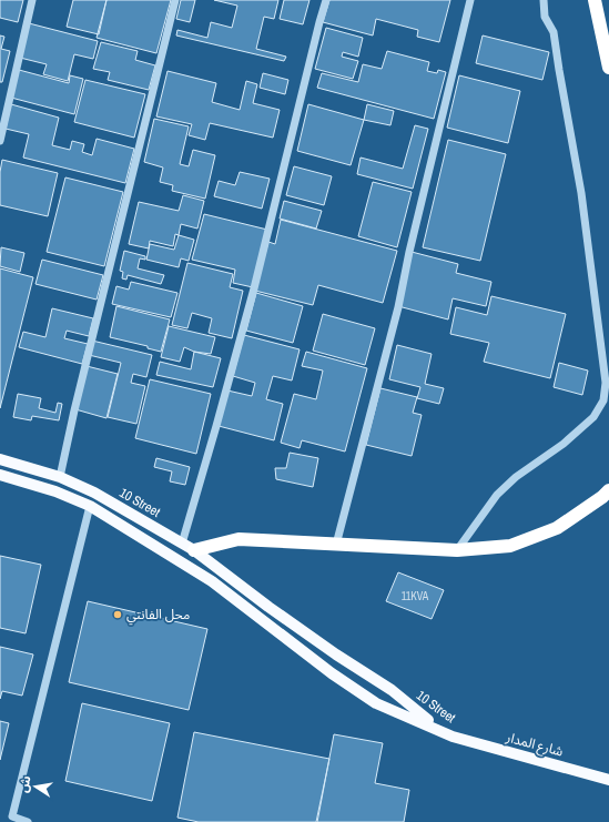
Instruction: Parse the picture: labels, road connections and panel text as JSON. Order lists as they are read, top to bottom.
{
  "streets": {
    "main road": ["10 Street", "شارع المدار"]
  },
  "crossings": [
    ["10 Street", "شارع المدار"]
  ],
  "places": ["محل الفانتي"],
  "house_numbers": ["11KVA"],
  "north": "left"
}
